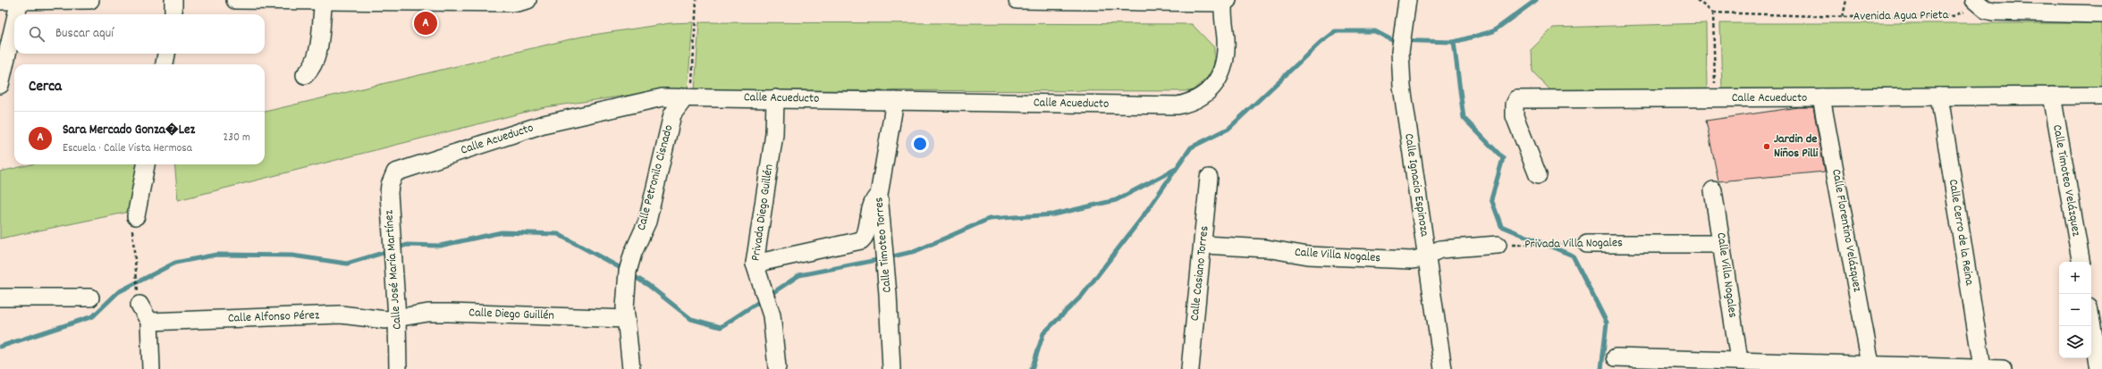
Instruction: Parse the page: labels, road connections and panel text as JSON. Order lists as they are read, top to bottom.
{
  "streets": {
    "street": [
      "Calle Acueducto",
      "Calle Petronilo Cisnado",
      "Calle Timoteo Velázquez",
      "Calle Ignacio Espinoza",
      "Privada Diego Guillén",
      "Calle Florentino Velázquez",
      "Calle Cerro de la Reina",
      "Privada Villa Nogales",
      "Calle Timoteo Torres",
      "Calle Villa Nogales",
      "Calle José María Martínez",
      "Calle Casiano Torres",
      "Calle Diego Guillén",
      "Calle Alfonso Pérez"
    ],
    "path": ["Avenida Agua Prieta"]
  },
  "crossings": [
    ["Calle Acueducto", "Calle Petronilo Cisnado"],
    ["Calle Acueducto", "Calle Timoteo Velázquez"],
    ["Calle Acueducto", "Privada Diego Guillén"],
    ["Calle Acueducto", "Calle Florentino Velázquez"],
    ["Calle Acueducto", "Calle Cerro de la Reina"],
    ["Calle Acueducto", "Calle Timoteo Torres"],
    ["Calle Acueducto", "Calle José María Martínez"],
    ["Calle Petronilo Cisnado", "Calle Diego Guillén"],
    ["Calle Ignacio Espinoza", "Calle Villa Nogales"],
    ["Privada Villa Nogales", "Calle Villa Nogales"],
    ["Calle Villa Nogales", "Calle Casiano Torres"],
    ["Calle José María Martínez", "Calle Diego Guillén"],
    ["Calle José María Martínez", "Calle Alfonso Pérez"],
    ["Calle Diego Guillén", "Calle Alfonso Pérez"]
  ],
  "places": ["Jardin de Niños Pilli"],
  "page": {
    "pins": "A",
    "search": "Buscar aquí",
    "heading": "Cerca",
    "list": [
      {
        "mark": "A",
        "name": "Sara Mercado Gonza�Lez",
        "note": "Escuela · Calle Vista Hermosa",
        "value": "230 m"
      }
    ],
    "map_buttons": ["+", "−"]
  }
}
